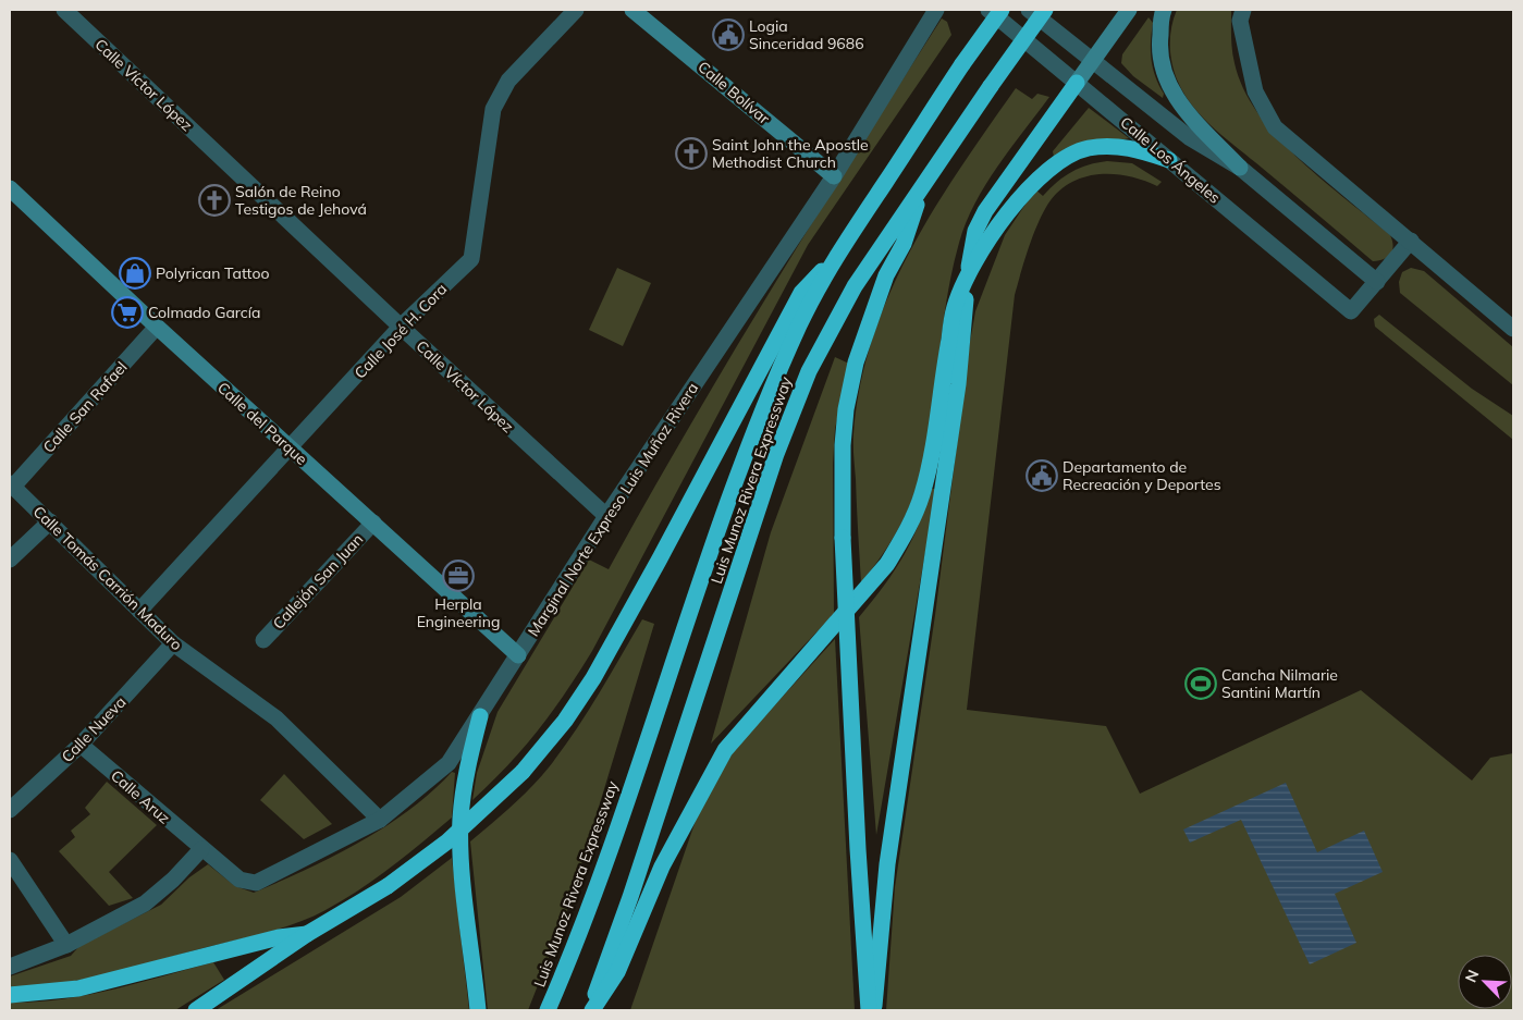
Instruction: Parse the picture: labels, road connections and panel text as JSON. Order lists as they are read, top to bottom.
{
  "streets": {
    "highway": ["Luis Munoz Rivera Expressway"],
    "street": [
      "Calle Víctor López",
      "Calle Bolívar",
      "Calle Los Ángeles",
      "Calle José H. Cora",
      "Calle San Rafael",
      "Calle del Parque",
      "Marginal Norte Expreso Luis Muñoz Rivera",
      "Calle Tomás Carrión Maduro",
      "Callejón San Juan",
      "Calle Nueva",
      "Calle Aruz"
    ]
  },
  "crossings": [
    ["Calle Víctor López", "Calle José H. Cora"],
    ["Calle Víctor López", "Marginal Norte Expreso Luis Muñoz Rivera"],
    ["Calle Bolívar", "Marginal Norte Expreso Luis Muñoz Rivera"],
    ["Calle José H. Cora", "Calle del Parque"],
    ["Calle José H. Cora", "Calle Tomás Carrión Maduro"],
    ["Calle San Rafael", "Calle del Parque"],
    ["Calle San Rafael", "Calle Tomás Carrión Maduro"],
    ["Calle del Parque", "Marginal Norte Expreso Luis Muñoz Rivera"],
    ["Calle del Parque", "Callejón San Juan"],
    ["Marginal Norte Expreso Luis Muñoz Rivera", "Calle Tomás Carrión Maduro"],
    ["Marginal Norte Expreso Luis Muñoz Rivera", "Calle Aruz"],
    ["Calle Tomás Carrión Maduro", "Calle Nueva"],
    ["Calle Nueva", "Calle Aruz"]
  ],
  "places": {
    "public building": ["Logia Sinceridad 9686", "Departamento de Recreación y Deportes"],
    "church": ["Saint John the Apostle Methodist Church", "Salón de Reino Testigos de Jehová"],
    "shop": ["Polyrican Tattoo"],
    "supermarket": ["Colmado García"],
    "office": ["Herpla Engineering"],
    "sports": ["Cancha Nilmarie Santini Martín"]
  },
  "north": "top left"
}
